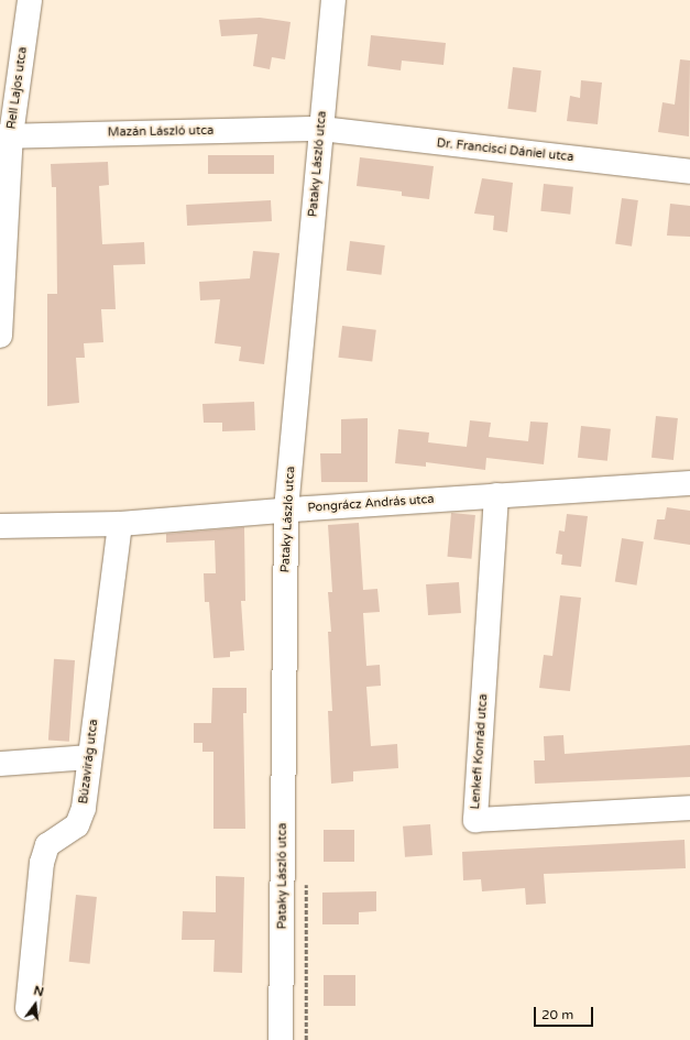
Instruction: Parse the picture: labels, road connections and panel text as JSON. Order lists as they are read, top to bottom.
{
  "streets": {
    "street": [
      "Rell Lajos utca",
      "Mazán László utca",
      "Dr. Francisci Dániel utca",
      "Pataky László utca",
      "Pongrácz András utca",
      "Lenkefi Konrád utca",
      "Búzavirág utca"
    ]
  },
  "crossings": [
    ["Rell Lajos utca", "Mazán László utca"],
    ["Mazán László utca", "Dr. Francisci Dániel utca"],
    ["Mazán László utca", "Pataky László utca"],
    ["Dr. Francisci Dániel utca", "Pataky László utca"],
    ["Pataky László utca", "Pongrácz András utca"],
    ["Pongrácz András utca", "Lenkefi Konrád utca"],
    ["Pongrácz András utca", "Búzavirág utca"]
  ],
  "scale_bar": "20 m",
  "north": "top"
}
